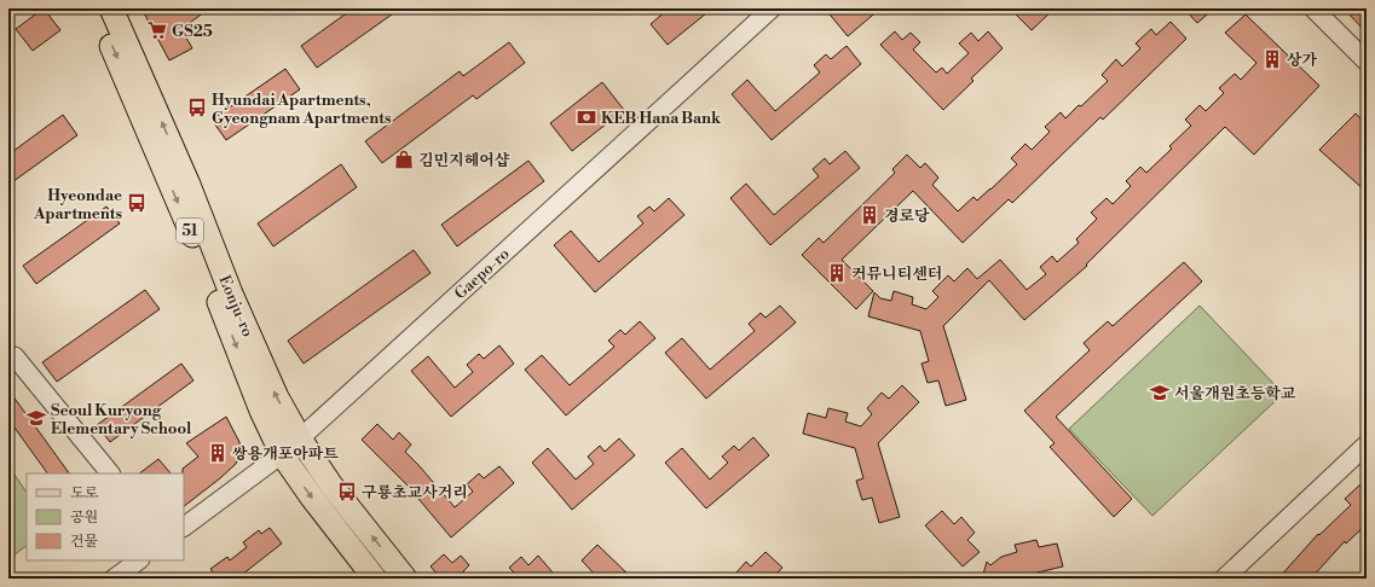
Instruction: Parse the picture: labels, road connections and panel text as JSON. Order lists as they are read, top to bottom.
{
  "streets": {
    "main road": ["51", "Eonju-ro"],
    "street": ["Gaepo-ro"]
  },
  "crossings": [
    ["Gaepo-ro", "Eonju-ro"]
  ],
  "places": {
    "supermarket": ["GS25"],
    "building": [
      "상가",
      "경로당",
      "커뮤니티센터",
      "쌍용개포아파트"
    ],
    "bus stop": ["Hyundai Apartments, Gyeongnam Apartments", "Hyeondae Apartments", "구룡초교사거리"],
    "bank": ["KEB Hana Bank"],
    "shop": ["김민지헤어샵"],
    "school or university": ["서울개원초등학교", "Seoul Kuryong Elementary School"]
  },
  "legend": ["도로", "공원", "건물"]
}
